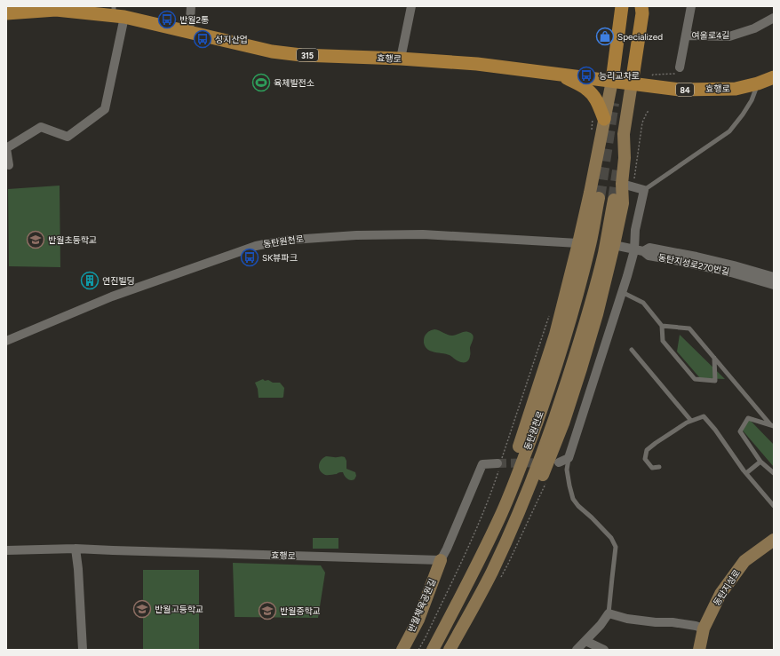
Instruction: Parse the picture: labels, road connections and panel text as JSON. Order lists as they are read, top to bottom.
{
  "streets": {
    "main road": [
      "315",
      "효행로",
      "84",
      "동탄원천로",
      "동탄지성로",
      "반월체육공원길"
    ],
    "street": ["여울로4길", "동탄지성로270번길"]
  },
  "crossings": [
    ["효행로", "반월체육공원길"]
  ],
  "places": {
    "bus stop": [
      "반월2통",
      "성지산업",
      "능리교차로",
      "SK뷰파크"
    ],
    "shop": ["Specialized"],
    "sports": ["육체발전소"],
    "school or university": ["반월초등학교", "반월고등학교", "반월중학교"],
    "building": ["연진빌딩"]
  }
}
